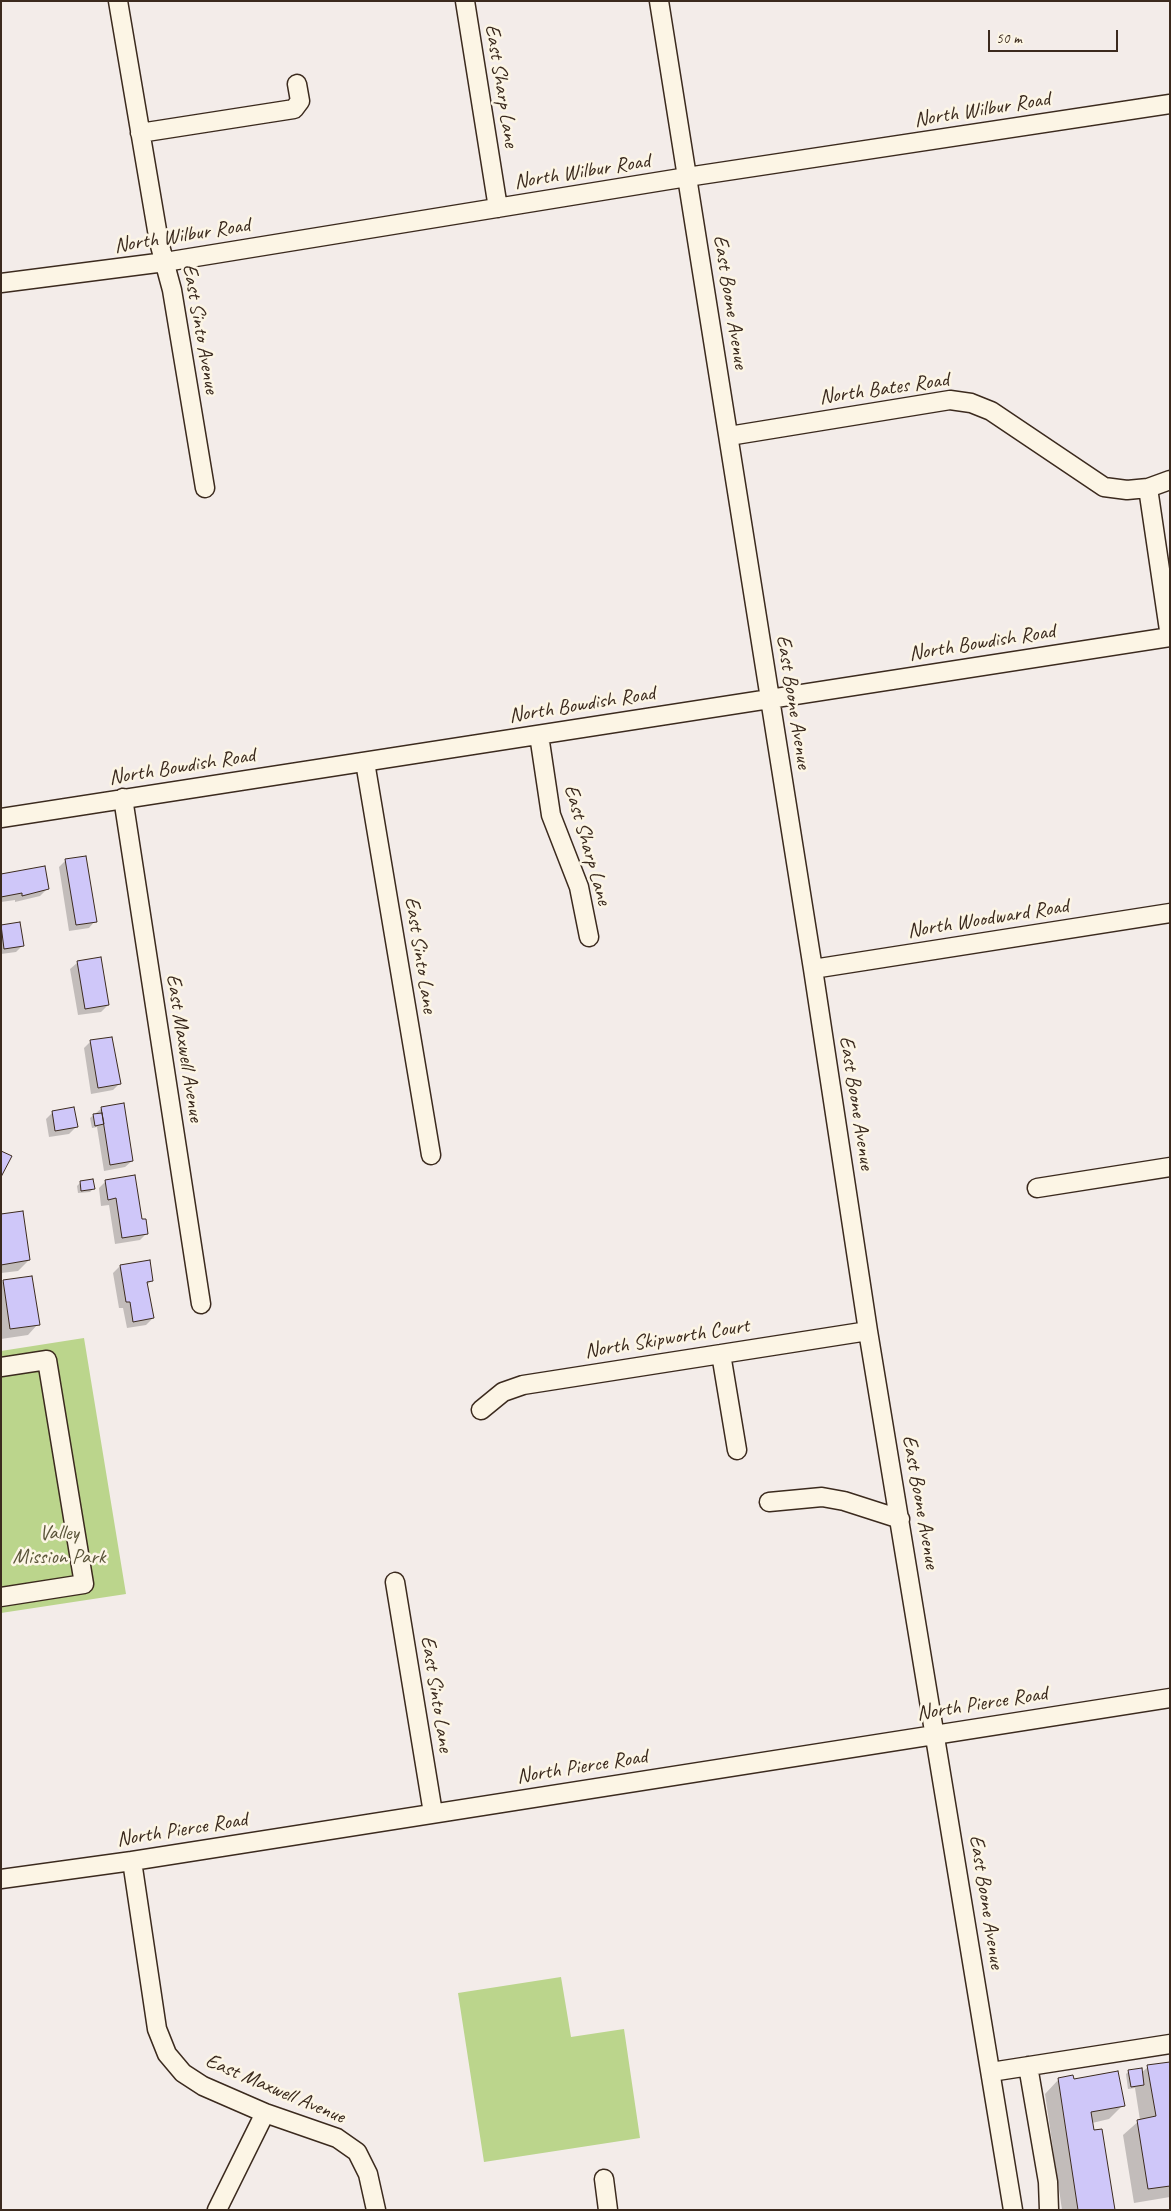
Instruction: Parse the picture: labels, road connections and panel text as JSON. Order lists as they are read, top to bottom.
{
  "streets": {
    "street": [
      "East Sharp Lane",
      "North Wilbur Road",
      "East Boone Avenue",
      "East Sinto Avenue",
      "North Bates Road",
      "North Bowdish Road",
      "North Woodward Road",
      "East Sinto Lane",
      "East Maxwell Avenue",
      "North Skipworth Court",
      "North Pierce Road"
    ]
  },
  "crossings": [
    ["East Sharp Lane", "North Wilbur Road"],
    ["East Sharp Lane", "North Bowdish Road"],
    ["North Wilbur Road", "East Boone Avenue"],
    ["North Wilbur Road", "East Sinto Avenue"],
    ["East Boone Avenue", "North Bates Road"],
    ["East Boone Avenue", "North Bowdish Road"],
    ["East Boone Avenue", "North Woodward Road"],
    ["East Boone Avenue", "North Skipworth Court"],
    ["East Boone Avenue", "North Pierce Road"],
    ["North Bowdish Road", "East Sinto Lane"],
    ["North Bowdish Road", "East Maxwell Avenue"],
    ["East Sinto Lane", "North Pierce Road"],
    ["East Maxwell Avenue", "North Pierce Road"]
  ],
  "parks": ["Valley Mission Park"],
  "scale_bar": "50 m"
}
